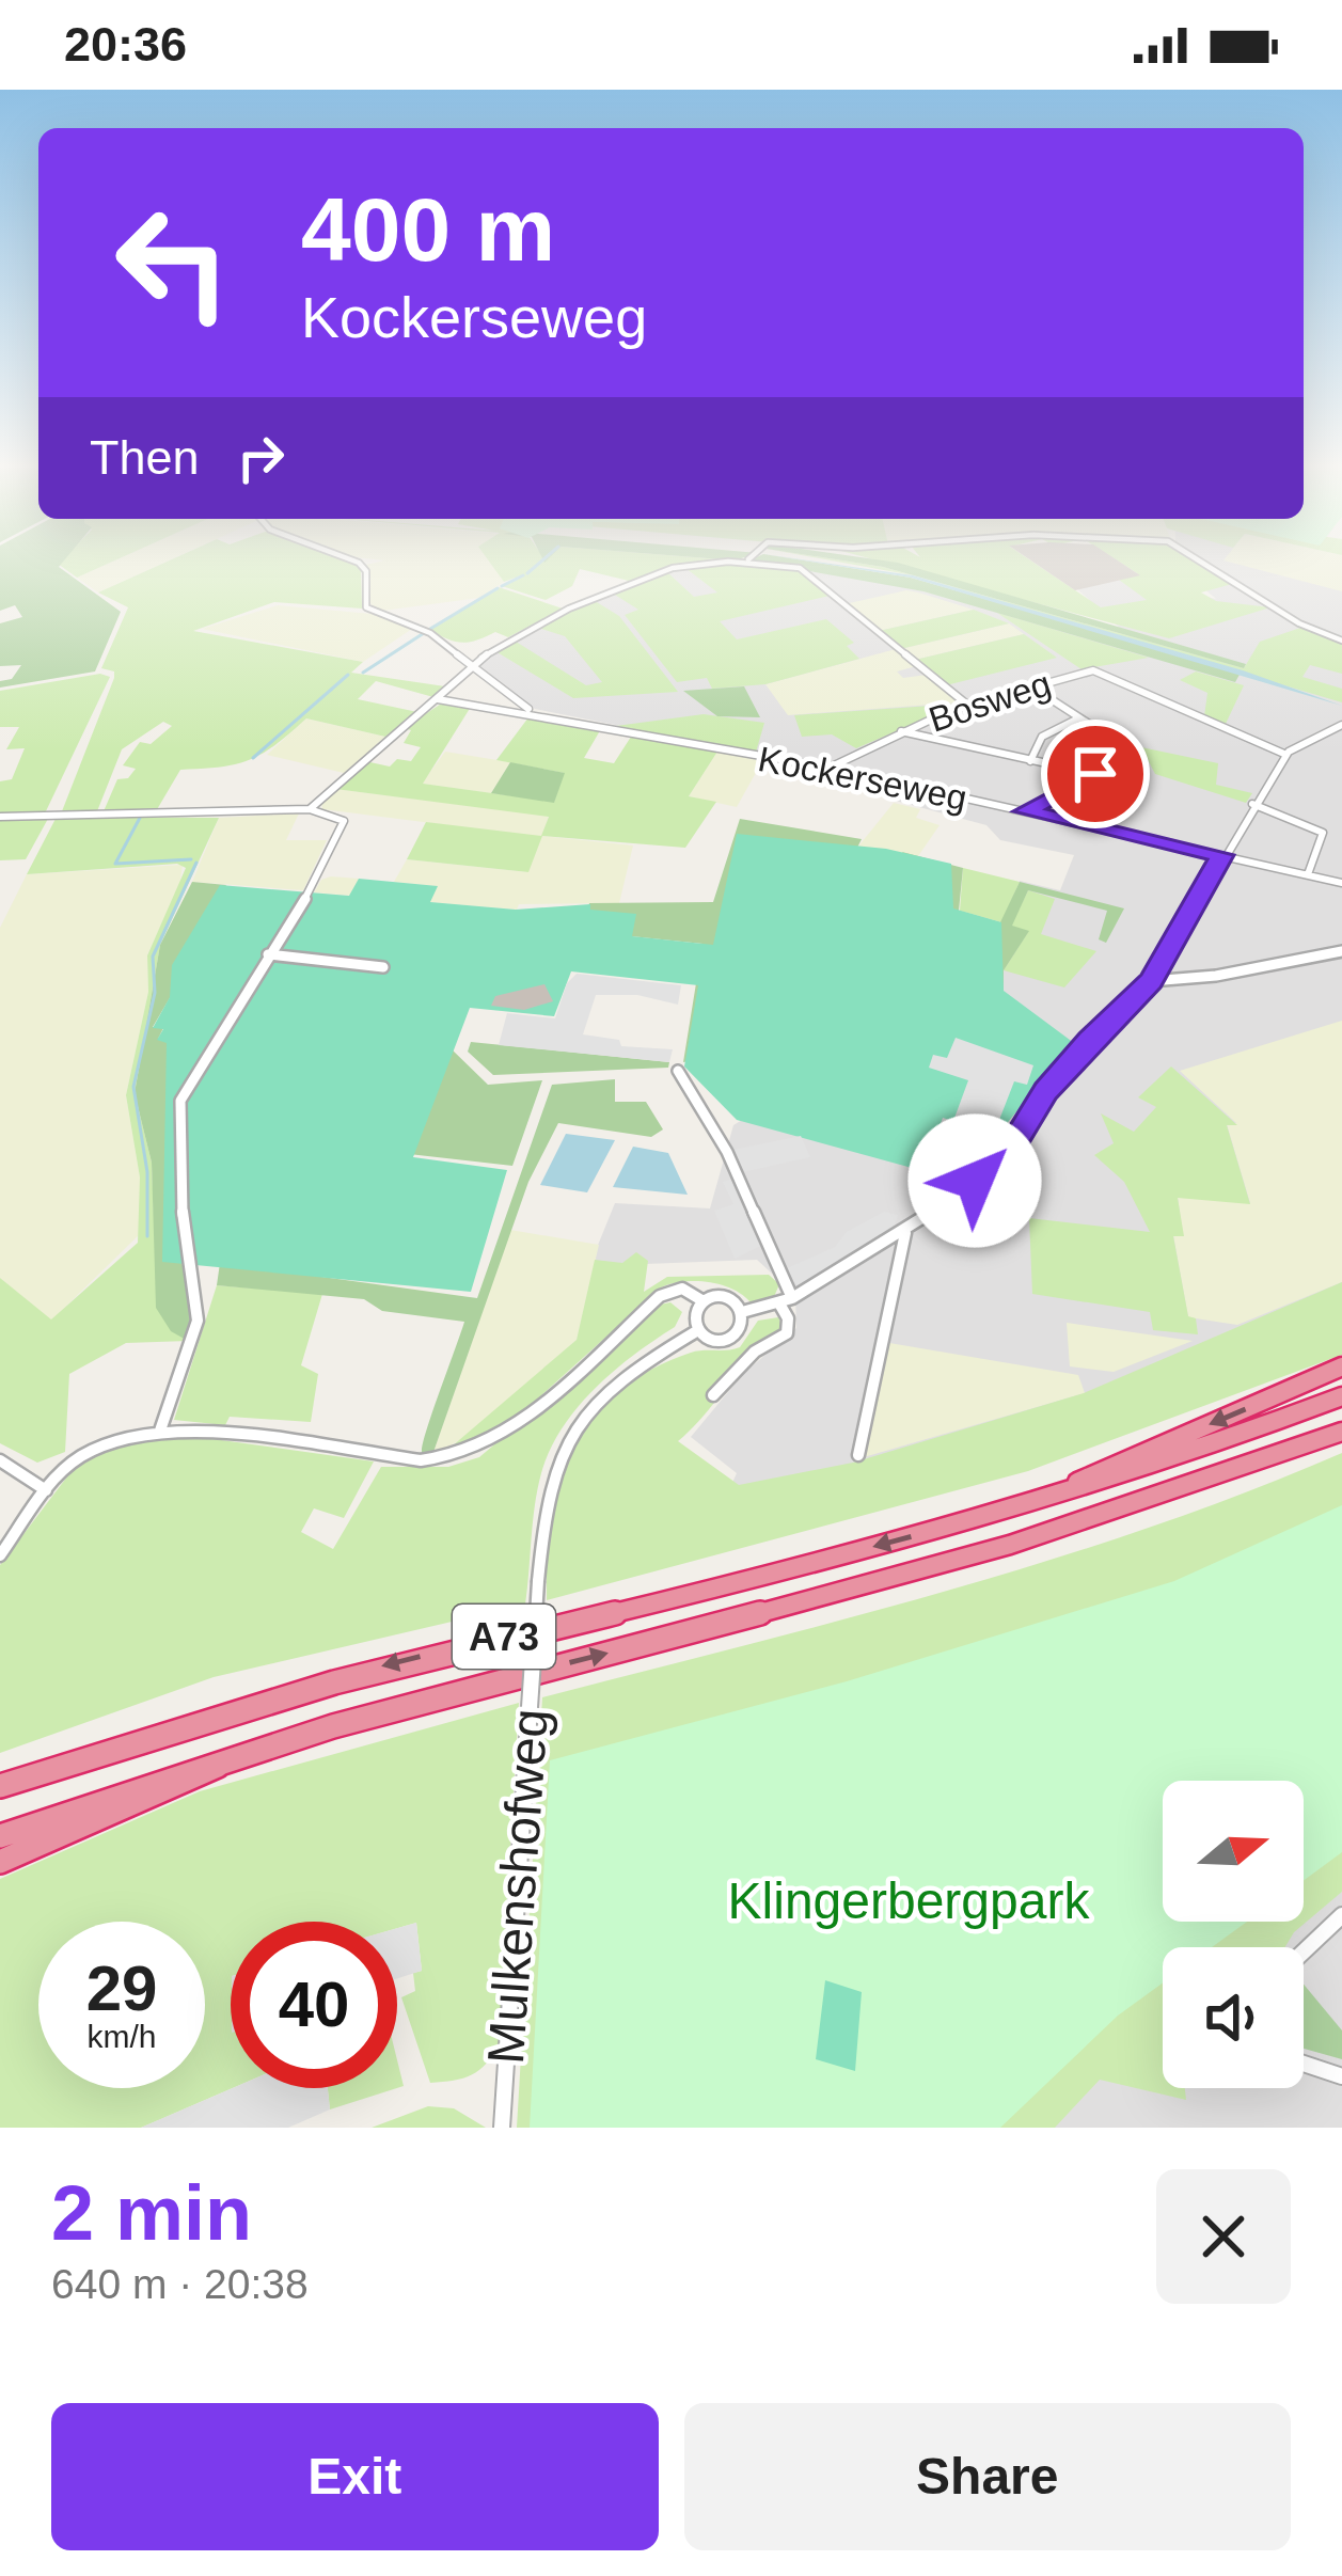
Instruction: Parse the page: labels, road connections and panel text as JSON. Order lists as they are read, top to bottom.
{
  "streets": {
    "highway": ["A73"],
    "street": ["Bosweg", "Kockerseweg", "Mulkenshofweg"]
  },
  "crossings": [
    ["Bosweg", "Kockerseweg"]
  ],
  "parks": ["Klingerbergpark"],
  "north": "right",
  "page": {
    "status": "20:36",
    "turn": ["400 m", "Kockerseweg"],
    "then": "Then",
    "speed": "29 km/h",
    "limit": "40",
    "heading": ["2 min", "640 m · 20:38"],
    "buttons": ["Exit", "Share"]
  }
}
